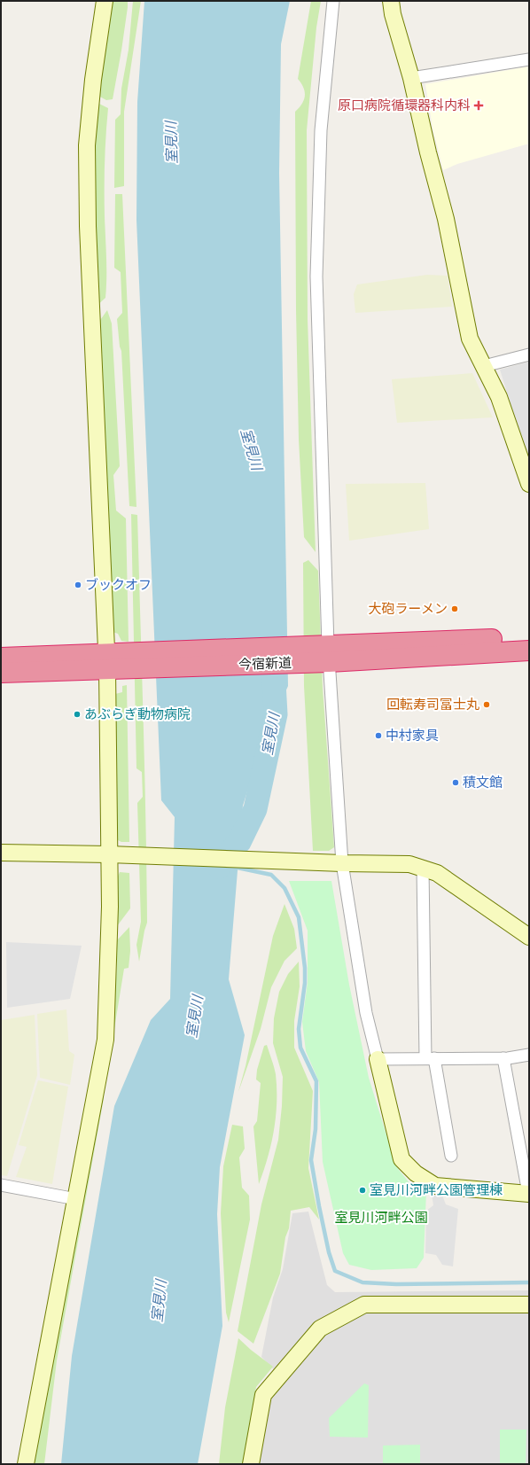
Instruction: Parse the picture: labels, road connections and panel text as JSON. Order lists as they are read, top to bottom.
{
  "streets": {
    "highway": ["今宿新道"]
  },
  "water": ["室見川"],
  "parks": ["室見川河畔公園"],
  "places": {
    "health": ["原口病院循環器科内科"],
    "other": [
      "ブックオフ",
      "大砲ラーメン",
      "回転寿司冨士丸",
      "あぶらぎ動物病院",
      "中村家具",
      "積文館",
      "室見川河畔公園管理棟"
    ]
  }
}
